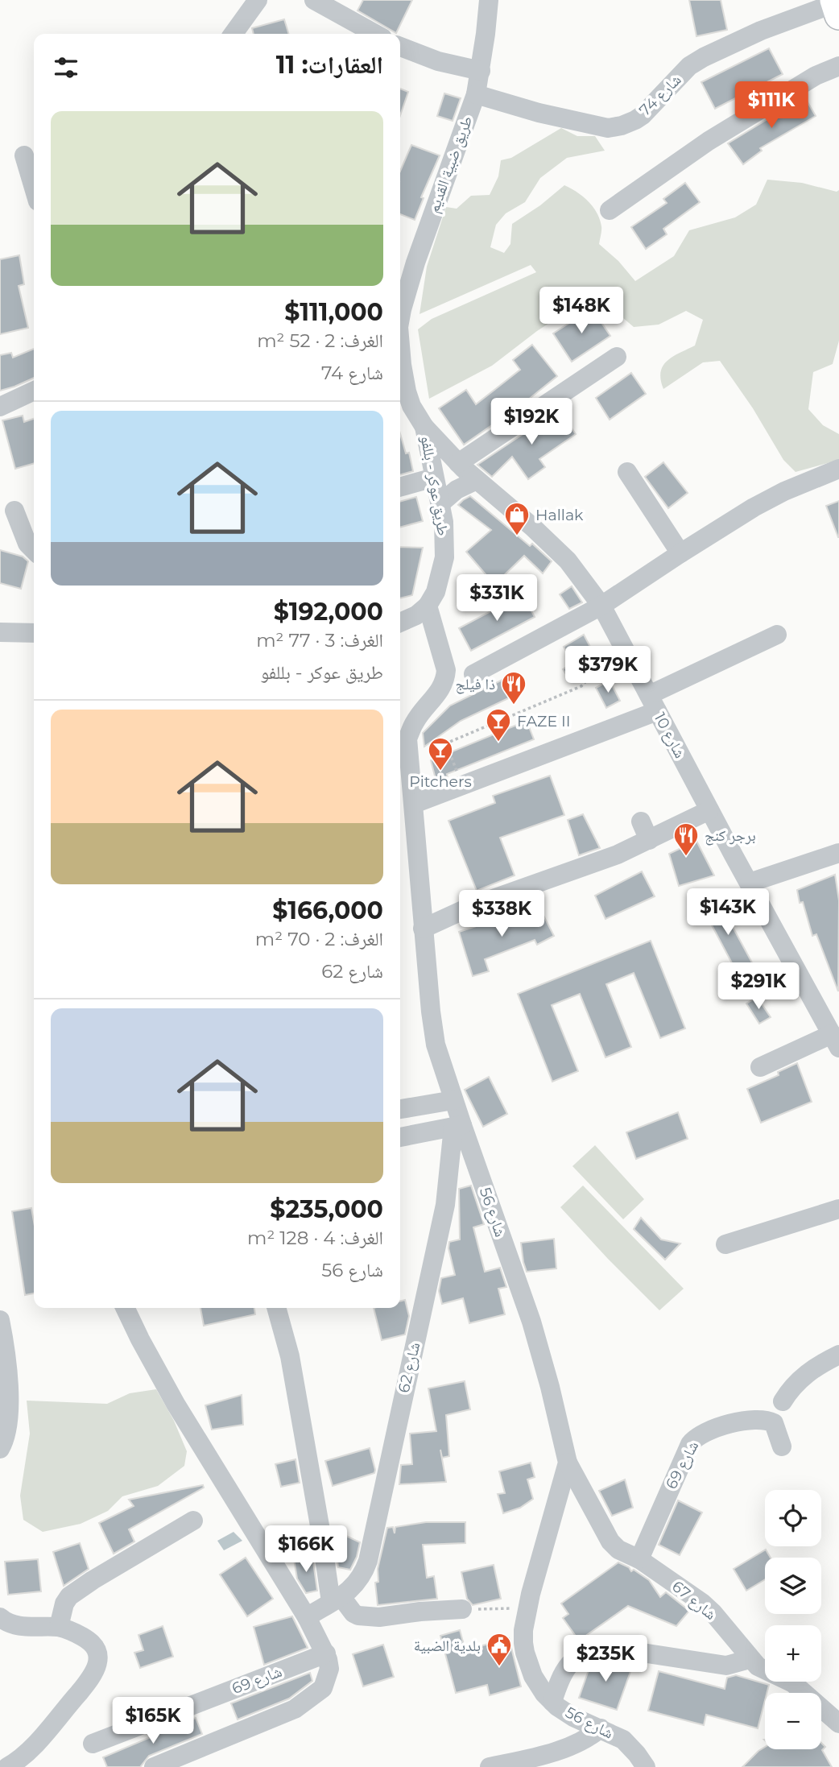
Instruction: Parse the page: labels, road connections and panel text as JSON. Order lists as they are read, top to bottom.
{
  "streets": {
    "street": [
      "شارع 74",
      "طريق ضبية القديم",
      "طريق عوكر - بللفو",
      "شارع 10",
      "شارع 56",
      "شارع 62",
      "شارع 69",
      "شارع 67"
    ]
  },
  "crossings": [
    ["شارع 74", "طريق ضبية القديم"],
    ["طريق عوكر - بللفو", "شارع 10"],
    ["طريق عوكر - بللفو", "شارع 56"],
    ["شارع 56", "شارع 62"],
    ["شارع 56", "شارع 67"],
    ["شارع 69", "شارع 67"]
  ],
  "places": {
    "shop": ["Hallak"],
    "restaurant": ["ذا فيلج", "برجر كنج"],
    "bar": ["FAZE II", "Pitchers"],
    "public building": ["بلدية الضبية"]
  },
  "page": {
    "heading": "العقارات: 11",
    "price": [
      "$111K",
      "$148K",
      "$192K",
      "$331K",
      "$379K",
      "$143K",
      "$338K",
      "$291K",
      "$166K",
      "$235K",
      "$165K"
    ],
    "list": [
      {
        "name": "$111,000",
        "note": "الغرف: 2 · 52 m² · شارع 74"
      },
      {
        "name": "$192,000",
        "note": "الغرف: 3 · 77 m² · طريق عوكر - بللفو"
      },
      {
        "name": "$166,000",
        "note": "الغرف: 2 · 70 m² · شارع 62"
      },
      {
        "name": "$235,000",
        "note": "الغرف: 4 · 128 m² · شارع 56"
      }
    ],
    "map_buttons": ["+", "−"]
  }
}
